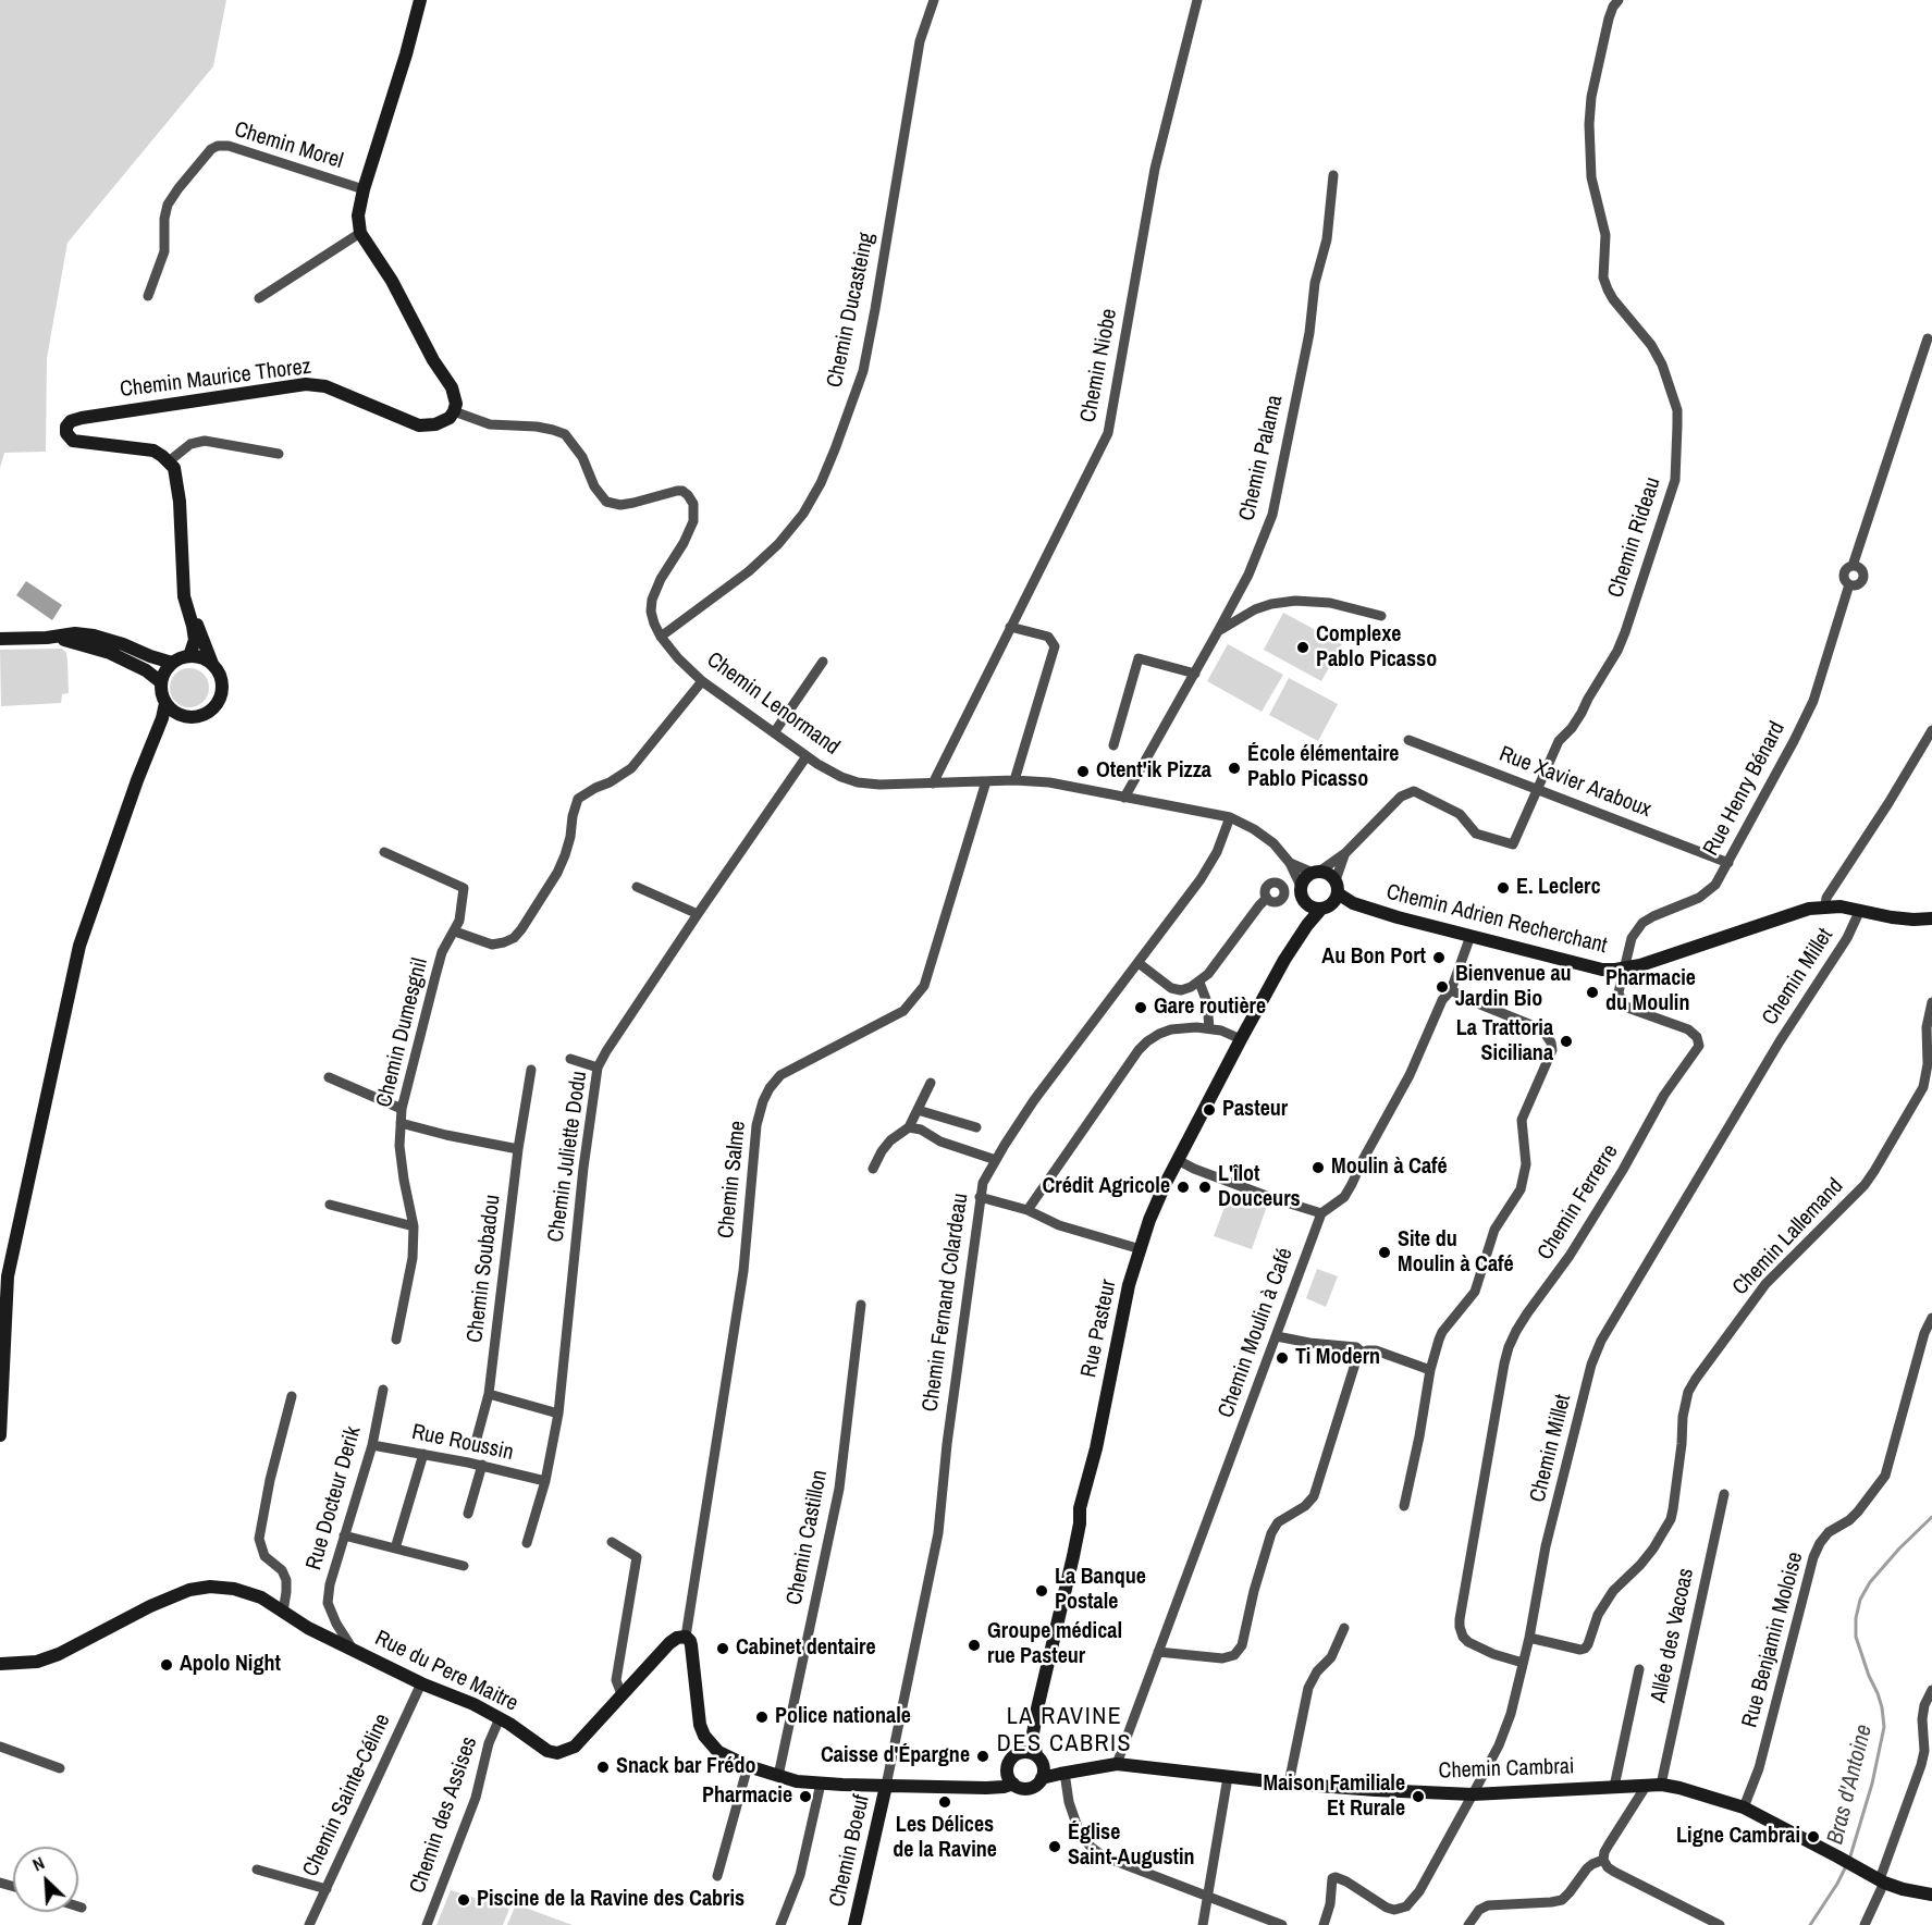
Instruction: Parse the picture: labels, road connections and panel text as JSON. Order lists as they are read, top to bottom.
{
  "streets": {
    "main road": [
      "Chemin Maurice Thorez",
      "Chemin Adrien Recherchant",
      "Rue Pasteur",
      "Rue du Pere Maitre",
      "Chemin Cambrai",
      "Chemin Boeuf"
    ],
    "street": [
      "Chemin Morel",
      "Chemin Ducasteing",
      "Chemin Niobe",
      "Chemin Palama",
      "Chemin Rideau",
      "Chemin Lenormand",
      "Rue Xavier Araboux",
      "Rue Henry Bénard",
      "Chemin Millet",
      "Chemin Dumesgnil",
      "Chemin Juliette Dodu",
      "Chemin Salme",
      "Chemin Ferrerre",
      "Chemin Lallemand",
      "Chemin Soubadou",
      "Chemin Fernand Colardeau",
      "Chemin Moulin à Café",
      "Rue Roussin",
      "Rue Docteur Derik",
      "Chemin Castillon",
      "Allée des Vacoas",
      "Rue Benjamin Moloise",
      "Chemin Sainte-Céline",
      "Chemin des Assises"
    ]
  },
  "crossings": [
    ["Chemin Ducasteing", "Chemin Lenormand"],
    ["Chemin Niobe", "Chemin Lenormand"],
    ["Chemin Maurice Thorez", "Chemin Lenormand"],
    ["Chemin Palama", "Chemin Lenormand"],
    ["Chemin Rideau", "Rue Xavier Araboux"],
    ["Chemin Lenormand", "Chemin Adrien Recherchant"],
    ["Chemin Lenormand", "Chemin Juliette Dodu"],
    ["Chemin Lenormand", "Chemin Salme"],
    ["Chemin Lenormand", "Chemin Fernand Colardeau"],
    ["Chemin Lenormand", "Rue Pasteur"],
    ["Rue Xavier Araboux", "Rue Henry Bénard"],
    ["Rue Henry Bénard", "Chemin Adrien Recherchant"],
    ["Rue Henry Bénard", "Chemin Ferrerre"],
    ["Chemin Adrien Recherchant", "Chemin Millet"],
    ["Chemin Adrien Recherchant", "Chemin Ferrerre"],
    ["Chemin Adrien Recherchant", "Rue Pasteur"],
    ["Chemin Millet", "Chemin Ferrerre"],
    ["Chemin Millet", "Chemin Lallemand"],
    ["Chemin Millet", "Chemin Cambrai"],
    ["Chemin Juliette Dodu", "Rue Roussin"],
    ["Chemin Salme", "Rue du Pere Maitre"],
    ["Chemin Fernand Colardeau", "Chemin Boeuf"],
    ["Chemin Moulin à Café", "Chemin Cambrai"],
    ["Rue Roussin", "Rue Docteur Derik"],
    ["Rue Docteur Derik", "Rue du Pere Maitre"],
    ["Allée des Vacoas", "Chemin Cambrai"],
    ["Rue Benjamin Moloise", "Chemin Cambrai"],
    ["Rue du Pere Maitre", "Chemin Sainte-Céline"],
    ["Rue du Pere Maitre", "Chemin des Assises"]
  ],
  "districts": ["LA RAVINE DES CABRIS"],
  "water": ["Bras d'Antoine"],
  "places": [
    "Complexe Pablo Picasso",
    "École élémentaire Pablo Picasso",
    "Otent'ik Pizza",
    "E. Leclerc",
    "Au Bon Port",
    "Bienvenue au Jardin Bio",
    "Pharmacie du Moulin",
    "Gare routière",
    "La Trattoria Siciliana",
    "Pasteur",
    "Moulin à Café",
    "Crédit Agricole",
    "L'îlot Douceurs",
    "Site du Moulin à Café",
    "Ti Modern",
    "La Banque Postale",
    "Groupe médical rue Pasteur",
    "Cabinet dentaire",
    "Apolo Night",
    "Police nationale",
    "Caisse d'Épargne",
    "Snack bar Frédo",
    "Pharmacie",
    "Maison Familiale Et Rurale",
    "Les Délices de la Ravine",
    "Ligne Cambrai",
    "Église Saint-Augustin",
    "Piscine de la Ravine des Cabris"
  ],
  "north": "top left"
}
